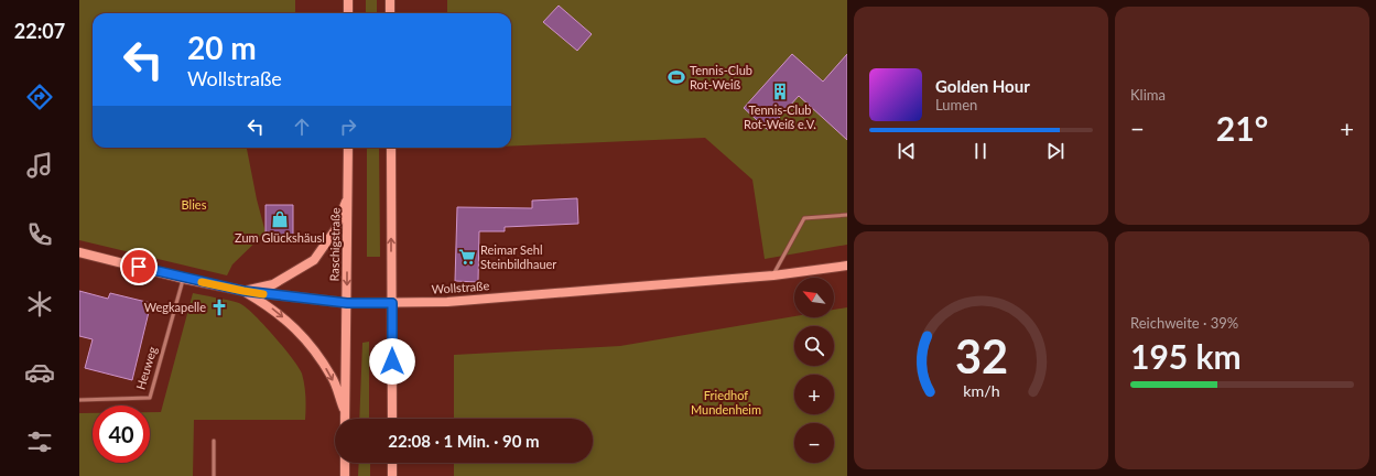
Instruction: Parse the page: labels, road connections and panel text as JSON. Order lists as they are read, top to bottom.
{
  "streets": {
    "street": ["Raschigstraße", "Wollstraße"],
    "lane": ["Heuweg"]
  },
  "crossings": [
    ["Raschigstraße", "Wollstraße"],
    ["Wollstraße", "Heuweg"]
  ],
  "parks": ["Blies", "Friedhof Mundenheim"],
  "places": {
    "sports": ["Tennis-Club Rot-Weiß"],
    "building": ["Tennis-Club Rot-Weiß e.V."],
    "shop": ["Zum Glückshäusl"],
    "supermarket": ["Reimar Sehl Steinbildhauer"],
    "church": ["Wegkapelle"]
  },
  "north": "top left",
  "page": {
    "tabs": "22:07",
    "tile": [
      "Klima",
      ["Reichweite · 39%", "195 km"]
    ],
    "turn": ["20 m", "Wollstraße"],
    "song": ["Golden Hour", "Lumen"],
    "heat": ["−", "21°", "+"],
    "map_buttons": ["+", "−"],
    "limit": "40",
    "trip": "22:08 · 1 Min. · 90 m",
    "gauge": ["32", "km/h"]
  }
}
